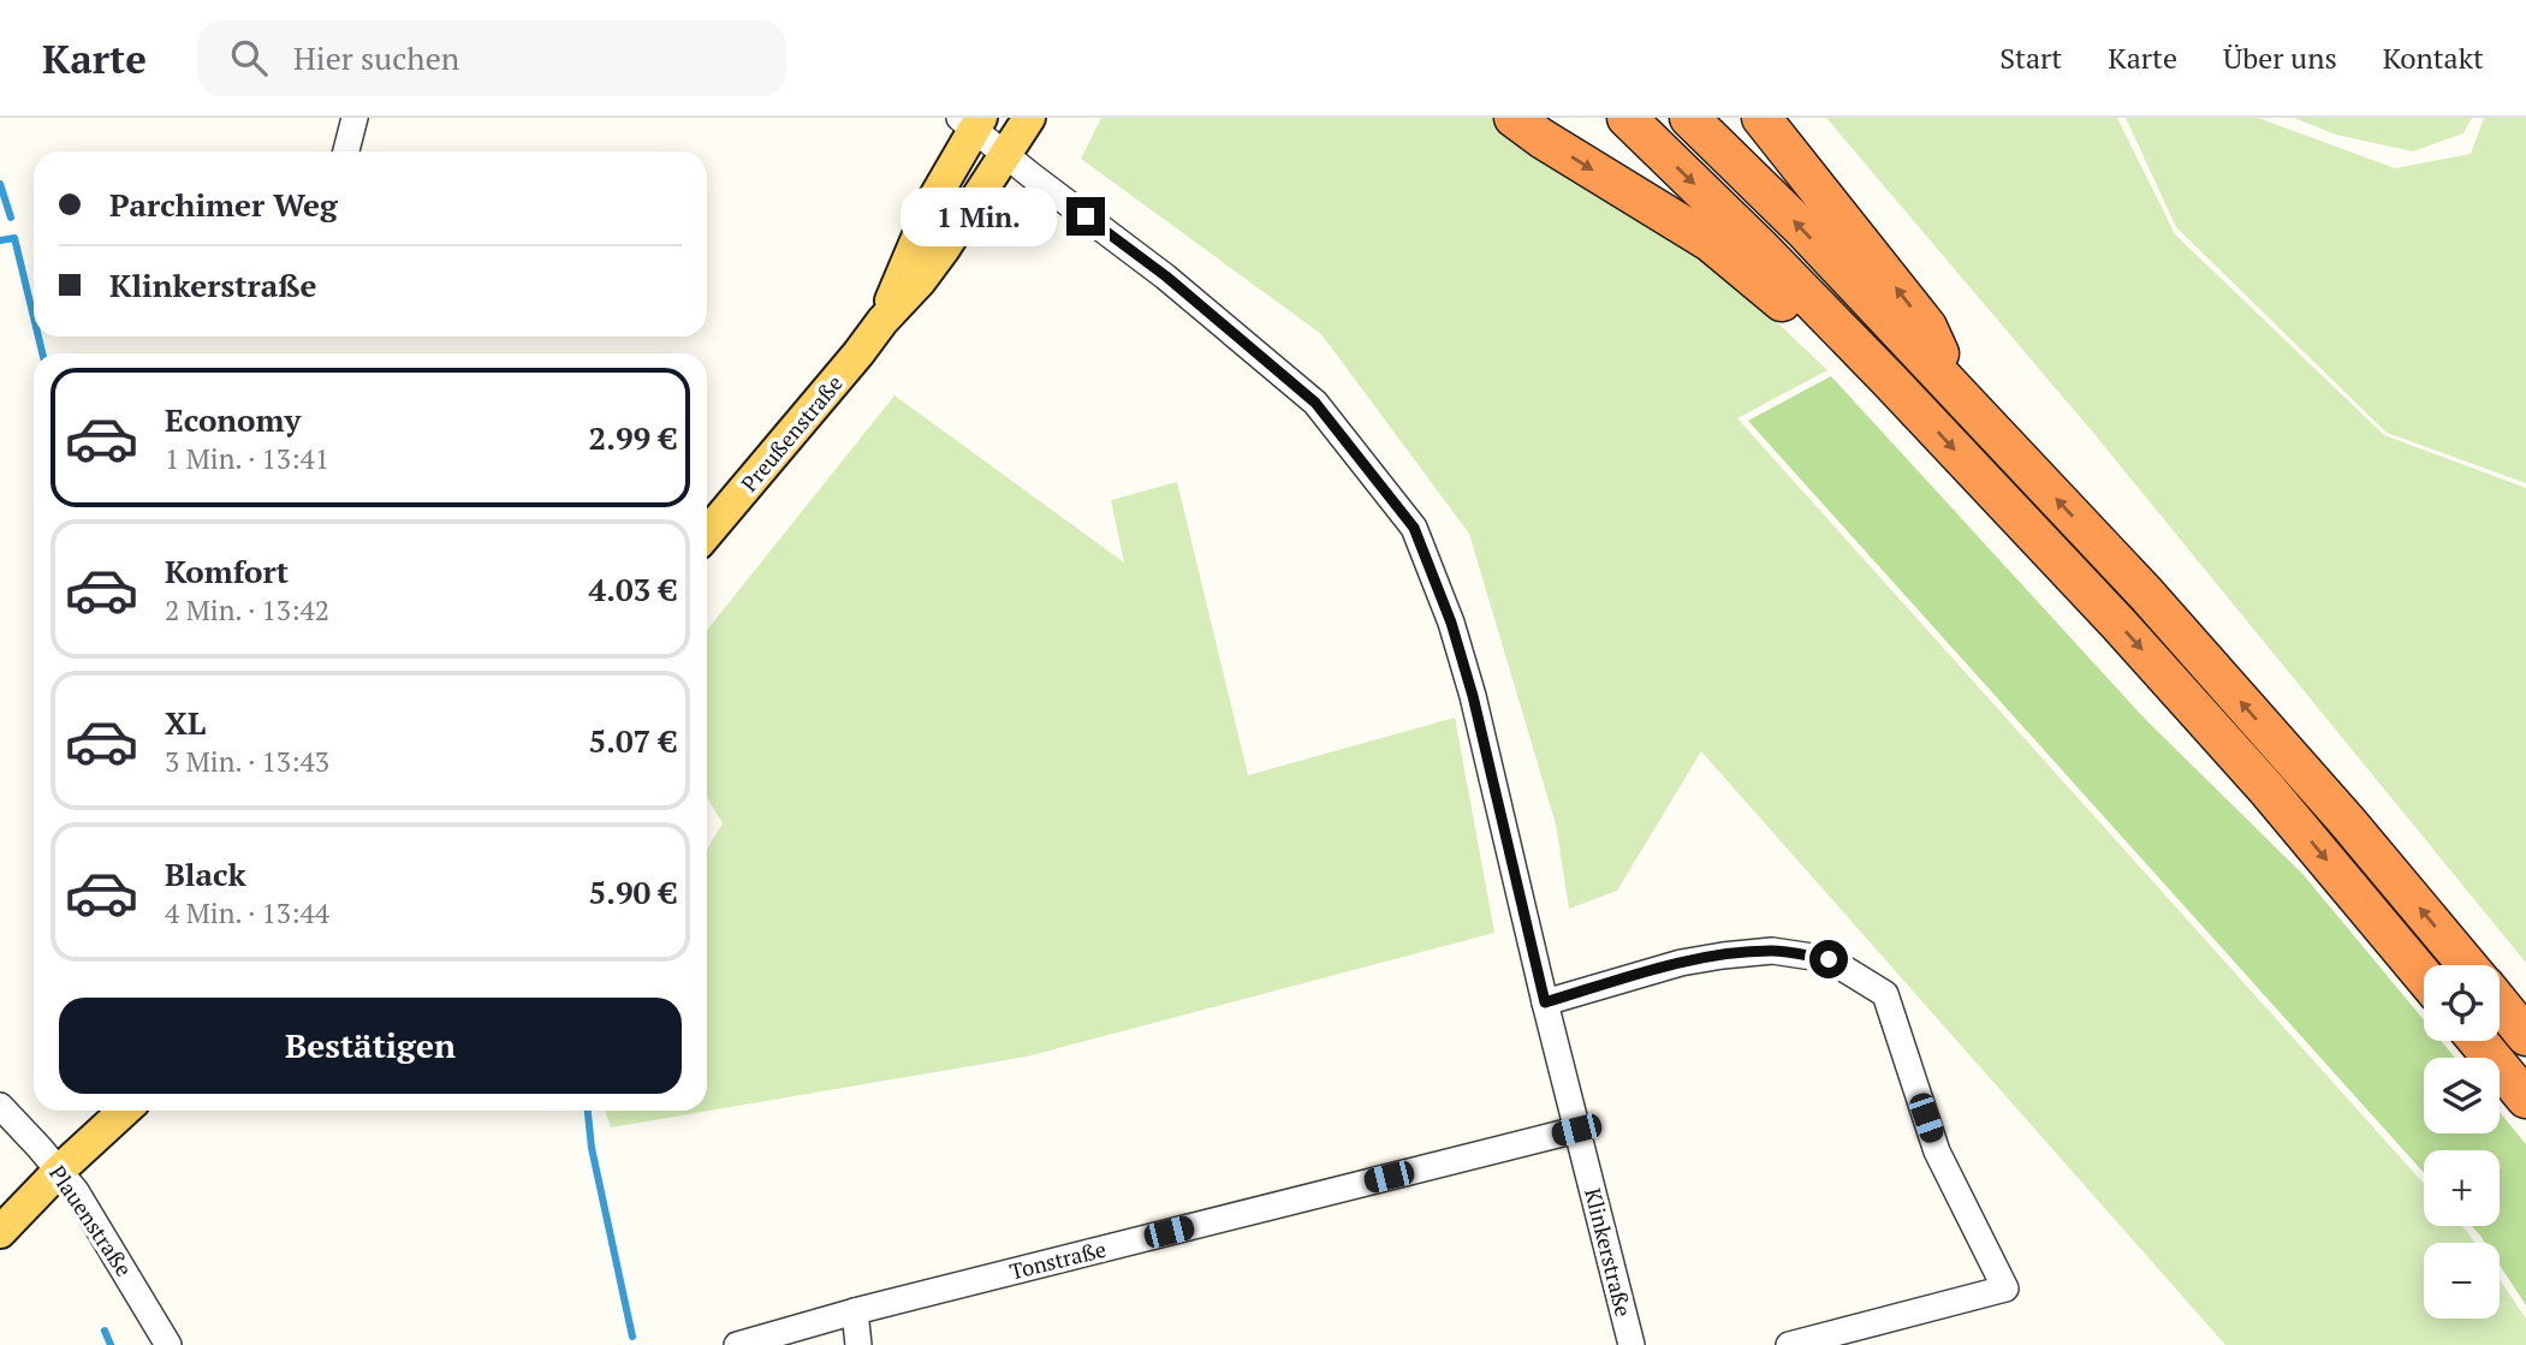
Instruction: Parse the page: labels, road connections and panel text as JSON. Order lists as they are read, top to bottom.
{
  "streets": {
    "main road": ["Preußenstraße"],
    "street": ["Plauenstraße", "Klinkerstraße", "Tonstraße"]
  },
  "crossings": [
    ["Preußenstraße", "Klinkerstraße"],
    ["Klinkerstraße", "Tonstraße"]
  ],
  "page": {
    "header": "Karte",
    "search": "Hier suchen",
    "nav": [
      "Start",
      "Karte",
      "Über uns",
      "Kontakt"
    ],
    "banner": ["Parchimer Weg", "Klinkerstraße"],
    "bubble": "1 Min.",
    "list": [
      {
        "name": "Economy",
        "note": "1 Min. · 13:41",
        "value": "2.99 €"
      },
      {
        "name": "Komfort",
        "note": "2 Min. · 13:42",
        "value": "4.03 €"
      },
      {
        "name": "XL",
        "note": "3 Min. · 13:43",
        "value": "5.07 €"
      },
      {
        "name": "Black",
        "note": "4 Min. · 13:44",
        "value": "5.90 €"
      }
    ],
    "map_buttons": ["+", "−"],
    "buttons": "Bestätigen"
  }
}
